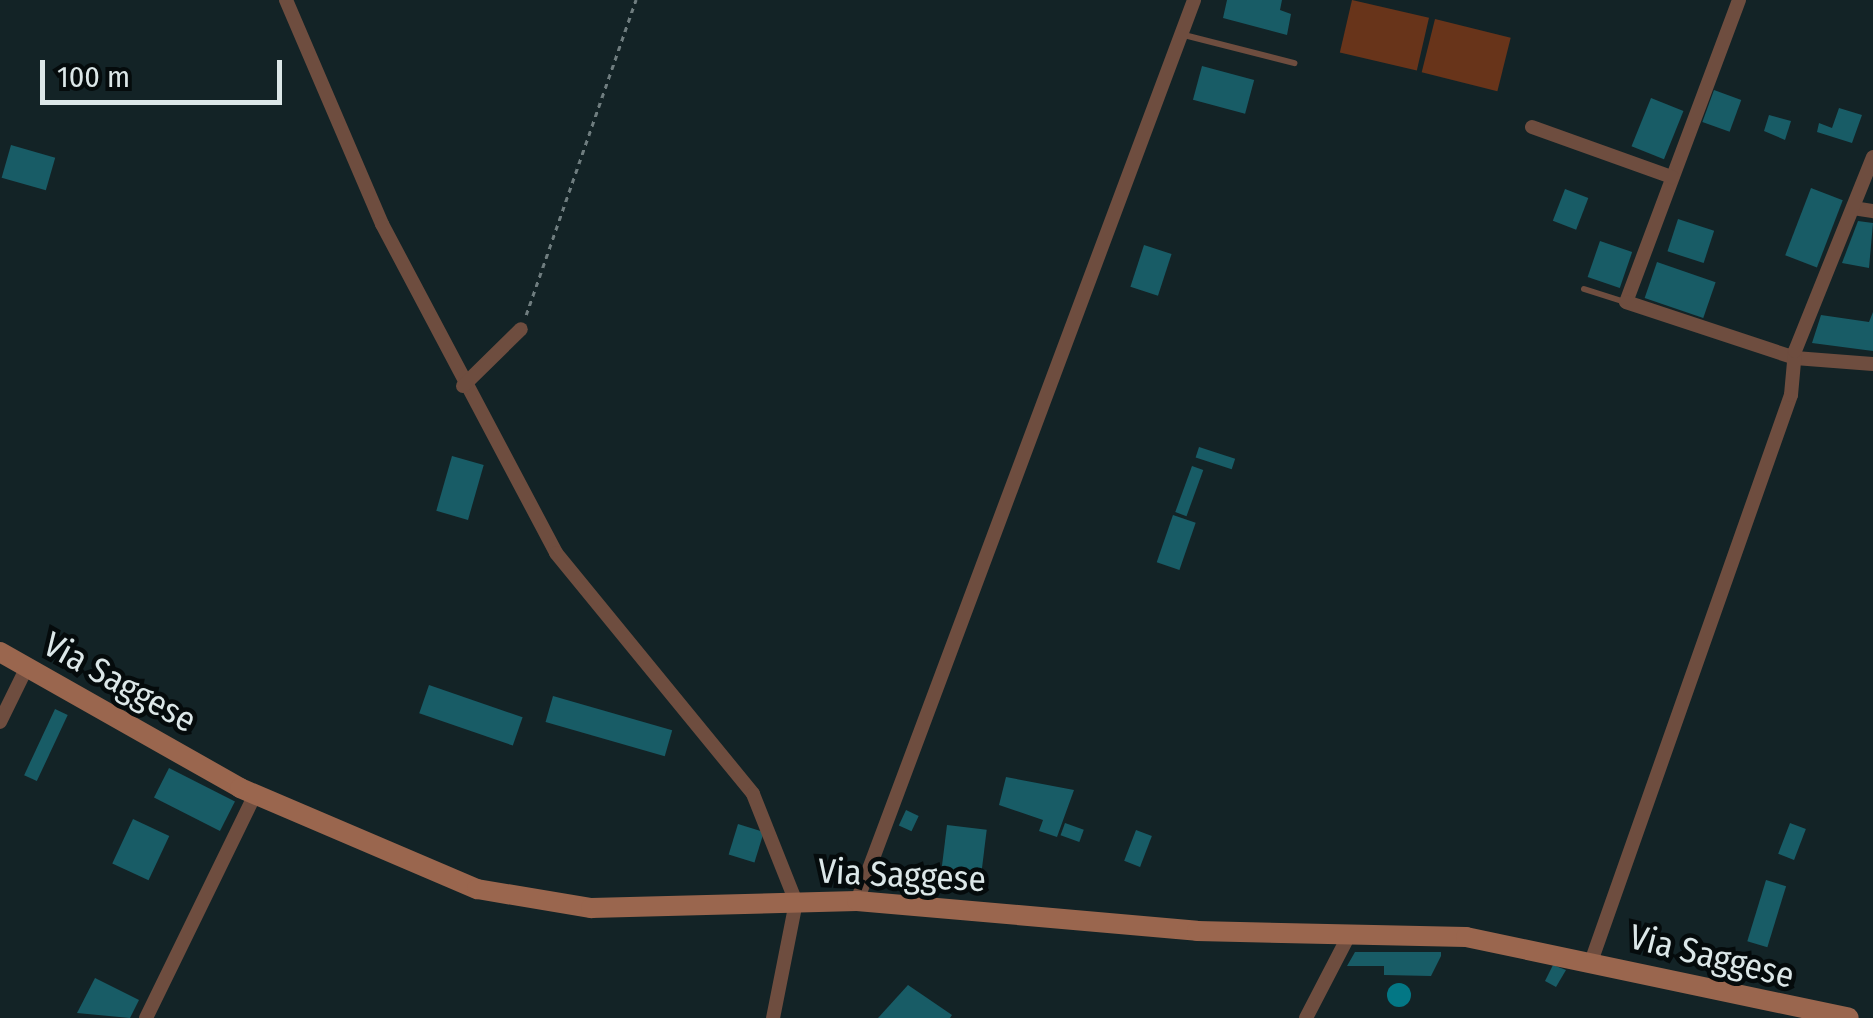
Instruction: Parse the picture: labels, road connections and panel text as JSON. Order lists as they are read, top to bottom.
{
  "streets": {
    "main road": ["Via Saggese"]
  },
  "scale_bar": "100 m"
}
